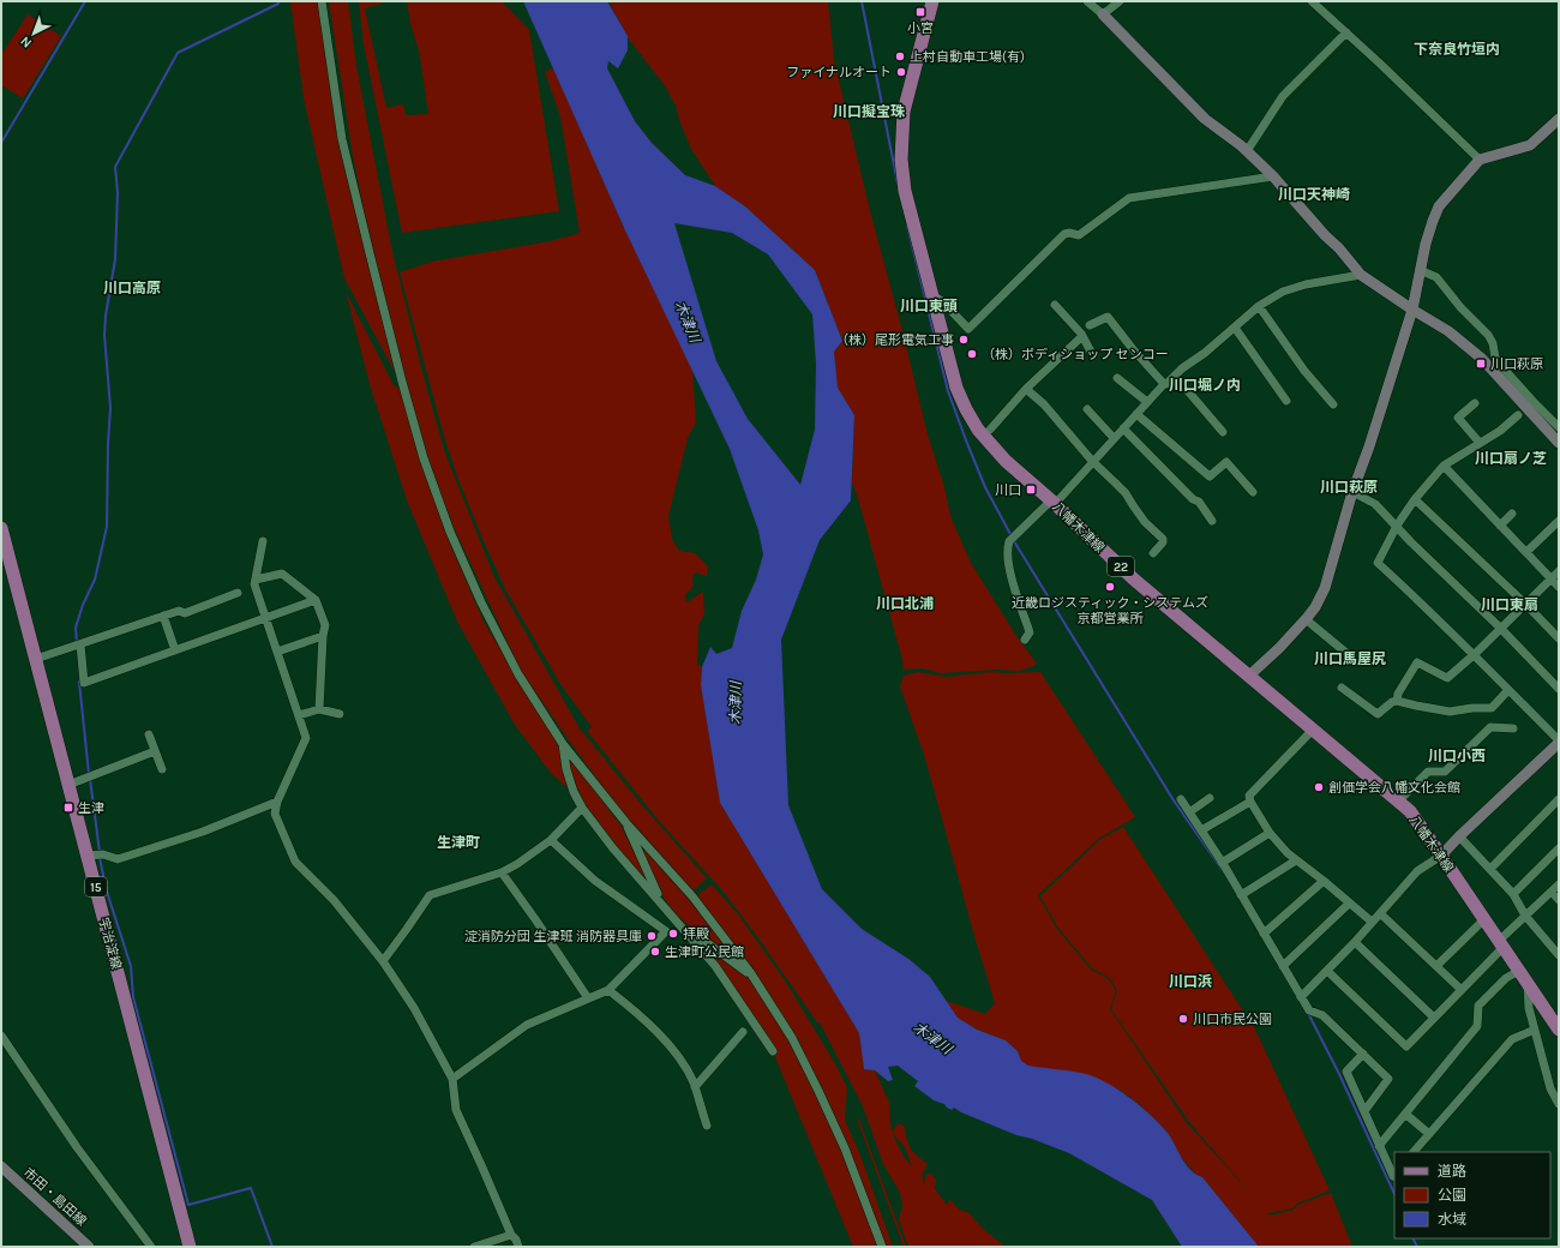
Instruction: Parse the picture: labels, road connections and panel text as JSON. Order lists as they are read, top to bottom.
{
  "streets": {
    "main road": [
      "八幡木津線",
      "22",
      "15",
      "宇治淀線"
    ],
    "street": ["市田・島田線"]
  },
  "districts": [
    "下奈良竹垣内",
    "川口擬宝珠",
    "川口天神崎",
    "川口高原",
    "川口東頭",
    "川口堀ノ内",
    "川口扇ノ芝",
    "川口萩原",
    "川口北浦",
    "川口東扇",
    "川口馬屋尻",
    "川口小西",
    "生津町",
    "川口浜"
  ],
  "water": ["木津川"],
  "places": {
    "transit": [
      "小宮",
      "川口萩原",
      "川口",
      "生津"
    ],
    "other": [
      "上村自動車工場(有)",
      "ファイナルオート",
      "（株）尾形電気工事",
      "（株）ボディショップ センコー",
      "近畿ロジスティック・システムズ 京都営業所",
      "創価学会八幡文化会館",
      "拝殿",
      "淀消防分団 生津班 消防器具庫",
      "生津町公民館",
      "川口市民公園"
    ]
  },
  "legend": ["道路", "公園", "水域"],
  "north": "bottom left"
}
